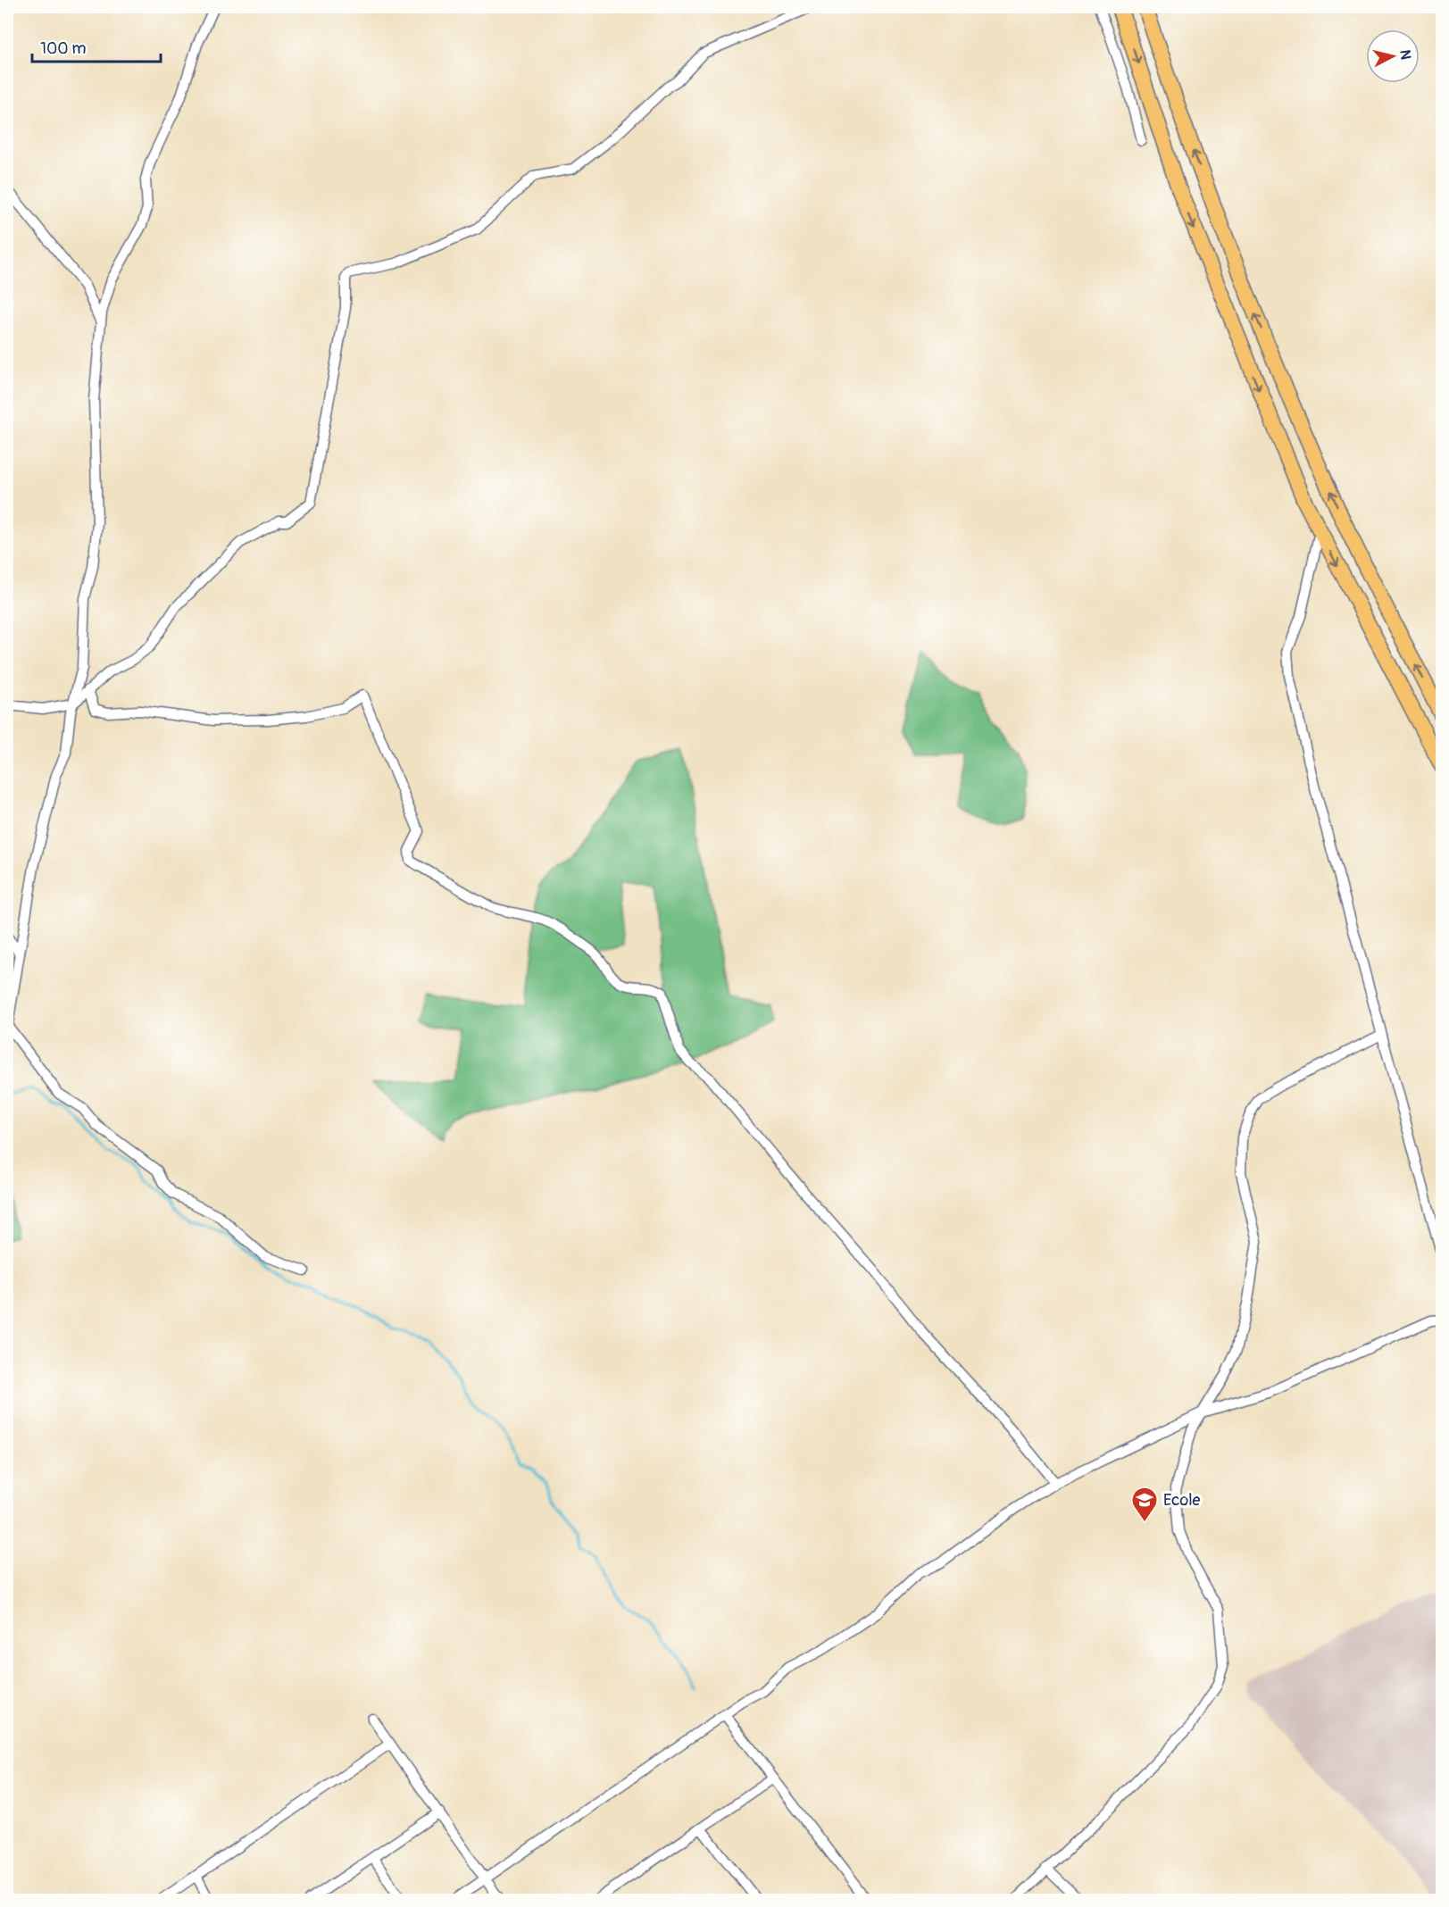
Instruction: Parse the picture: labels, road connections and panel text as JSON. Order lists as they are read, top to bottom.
{
  "places": {
    "school or university": ["Ecole"]
  },
  "scale_bar": "100 m",
  "north": "right"
}
